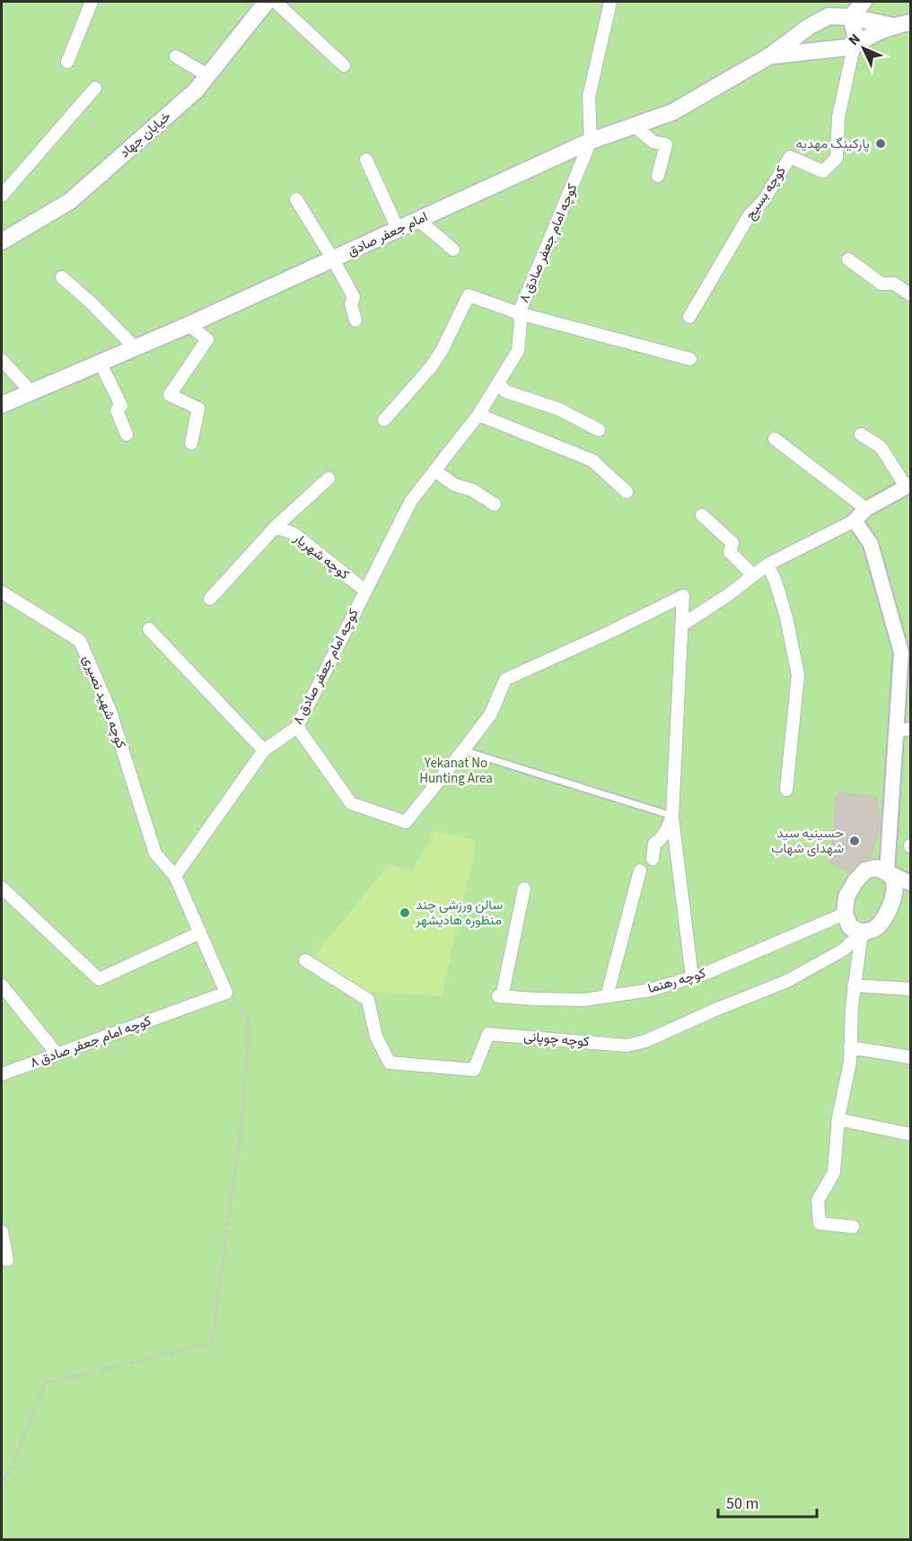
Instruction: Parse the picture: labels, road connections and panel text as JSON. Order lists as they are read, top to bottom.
{
  "streets": {
    "main road": ["خیابان جهاد", "امام جعفر صادق"],
    "street": [
      "کوچه بسیج",
      "کوچه امام جعفر صادق ۸",
      "کوچه شهریار",
      "کوچه شهید نصیری",
      "کوچه رهنما",
      "کوچه چوپانی"
    ]
  },
  "crossings": [
    ["امام جعفر صادق", "کوچه امام جعفر صادق ۸"],
    ["کوچه امام جعفر صادق ۸", "کوچه شهریار"],
    ["کوچه امام جعفر صادق ۸", "کوچه شهید نصیری"],
    ["کوچه رهنما", "کوچه چوپانی"]
  ],
  "parks": ["Yekanat No Hunting Area"],
  "places": ["پارکینگ مهدیه", "حسینیه سید شهدای شهاب", "سالن ورزشی چند منظوره هادیشهر"],
  "scale_bar": "50 m",
  "north": "top left"
}
